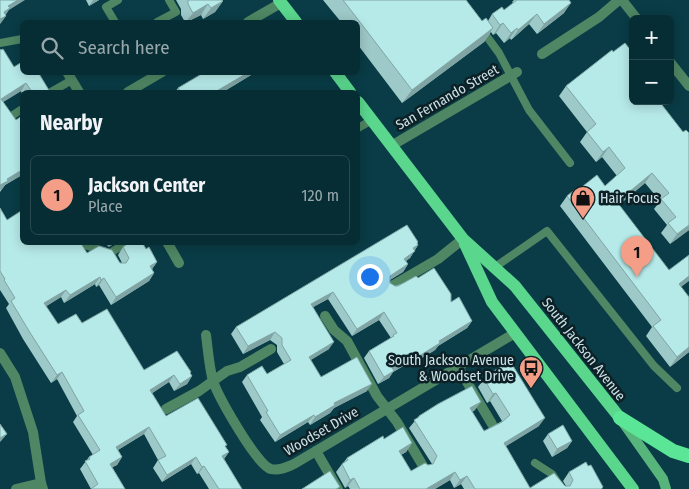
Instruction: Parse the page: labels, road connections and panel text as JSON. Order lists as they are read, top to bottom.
{
  "streets": {
    "main road": ["South Jackson Avenue"],
    "street": ["San Fernando Street", "Woodset Drive"]
  },
  "crossings": [
    ["San Fernando Street", "South Jackson Avenue"],
    ["South Jackson Avenue", "Woodset Drive"]
  ],
  "places": {
    "shop": ["Hair Focus"],
    "bus stop": ["South Jackson Avenue & Woodset Drive"]
  },
  "page": {
    "map_buttons": ["+", "−"],
    "search": "Search here",
    "heading": "Nearby",
    "list": [
      {
        "mark": "1",
        "name": "Jackson Center",
        "note": "Place",
        "value": "120 m"
      }
    ],
    "pins": "1"
  }
}
